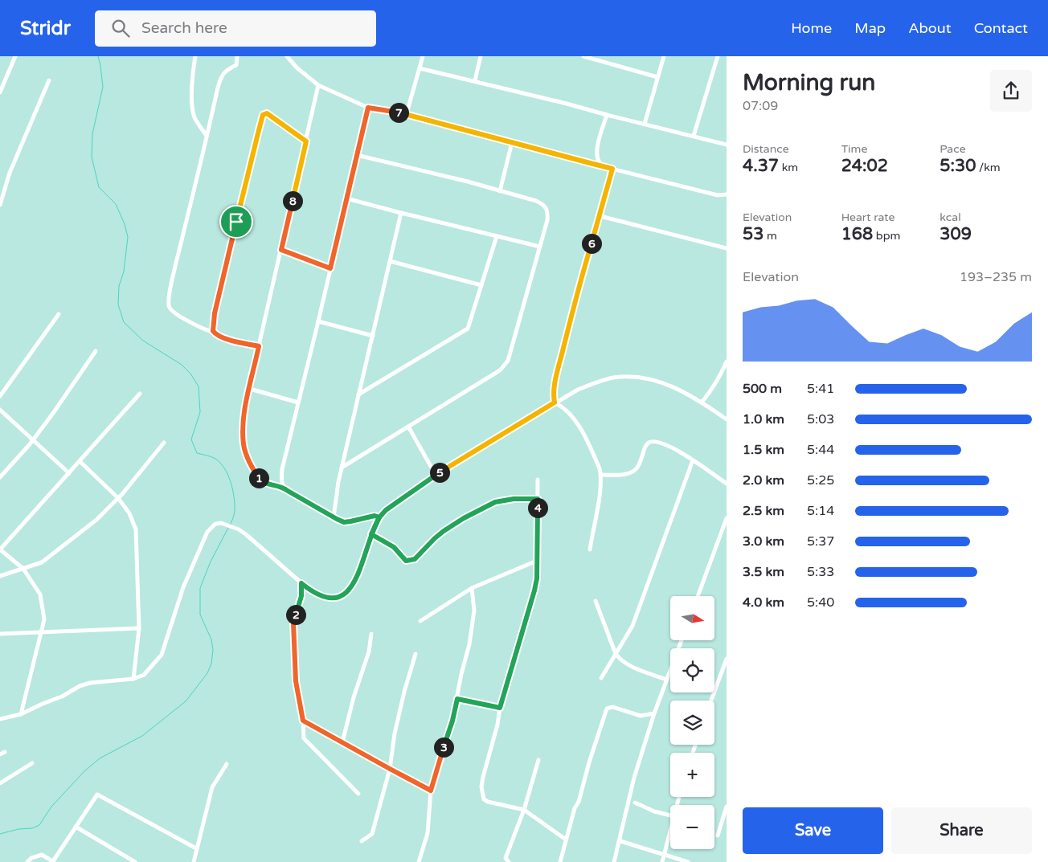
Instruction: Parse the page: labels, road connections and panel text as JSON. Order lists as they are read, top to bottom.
{
  "north": "right",
  "page": {
    "header": "Stridr",
    "search": "Search here",
    "nav": [
      "Home",
      "Map",
      "About",
      "Contact"
    ],
    "heading": ["Morning run", "07:09"],
    "pins": [
      "7",
      "8",
      "6",
      "5",
      "1",
      "4",
      "2",
      "3"
    ],
    "stats": [
      ["Distance", "4.37 km"],
      ["Time", "24:02"],
      ["Pace", "5:30 /km"],
      ["Elevation", "53 m"],
      ["Heart rate", "168 bpm"],
      ["kcal", "309"]
    ],
    "chart": ["Elevation", "193–235 m"],
    "list": [
      {
        "name": "500 m",
        "note": "5:41"
      },
      {
        "name": "1.0 km",
        "note": "5:03"
      },
      {
        "name": "1.5 km",
        "note": "5:44"
      },
      {
        "name": "2.0 km",
        "note": "5:25"
      },
      {
        "name": "2.5 km",
        "note": "5:14"
      },
      {
        "name": "3.0 km",
        "note": "5:37"
      },
      {
        "name": "3.5 km",
        "note": "5:33"
      },
      {
        "name": "4.0 km",
        "note": "5:40"
      }
    ],
    "map_buttons": ["+", "−"],
    "buttons": ["Save", "Share"]
  }
}
